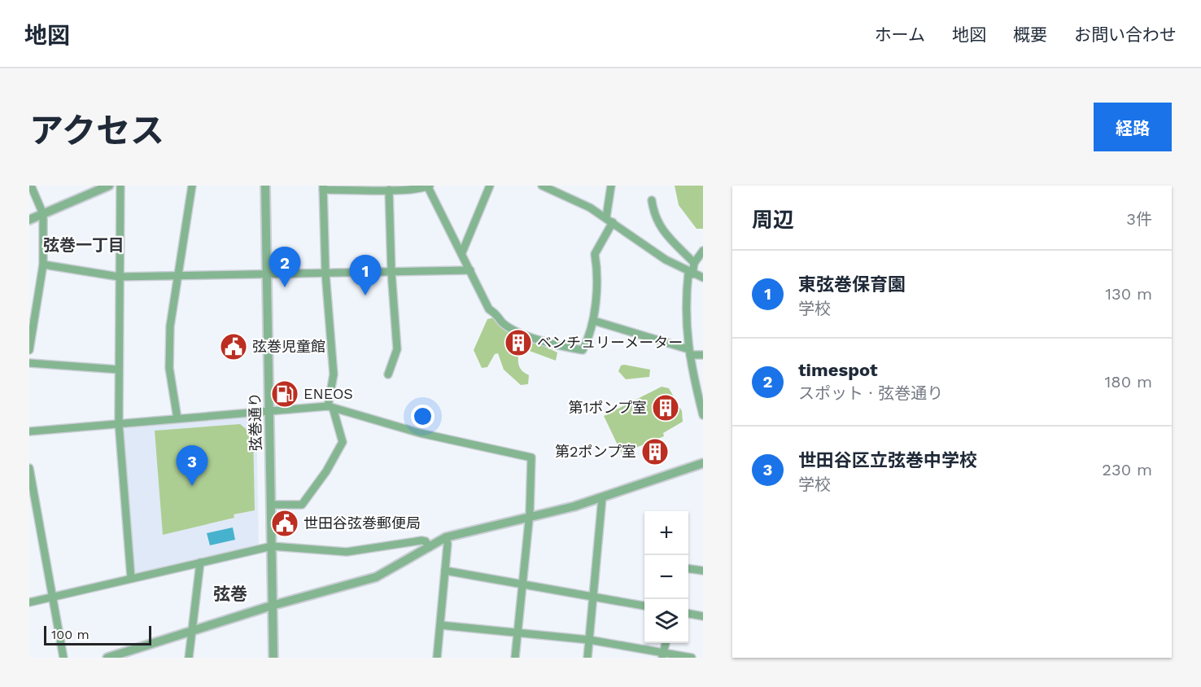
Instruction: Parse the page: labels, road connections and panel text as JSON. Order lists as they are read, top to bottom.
{
  "streets": {
    "street": ["弦巻通り"]
  },
  "districts": ["弦巻一丁目", "弦巻"],
  "places": {
    "building": ["ベンチュリーメーター", "第1ポンプ室", "第2ポンプ室"],
    "public building": ["弦巻児童館", "世田谷弦巻郵便局"],
    "fuel station": ["ENEOS"]
  },
  "scale_bar": "100 m",
  "page": {
    "header": "地図",
    "nav": [
      "ホーム",
      "地図",
      "概要",
      "お問い合わせ"
    ],
    "title": "アクセス",
    "buttons": "経路",
    "heading": ["周辺", "3件"],
    "pins": ["2", "1", "3"],
    "list": [
      {
        "mark": "1",
        "name": "東弦巻保育園",
        "note": "学校",
        "value": "130 m"
      },
      {
        "mark": "2",
        "name": "timespot",
        "note": "スポット · 弦巻通り",
        "value": "180 m"
      },
      {
        "mark": "3",
        "name": "世田谷区立弦巻中学校",
        "note": "学校",
        "value": "230 m"
      }
    ],
    "map_buttons": ["+", "−"],
    "scale": "100 m"
  }
}
